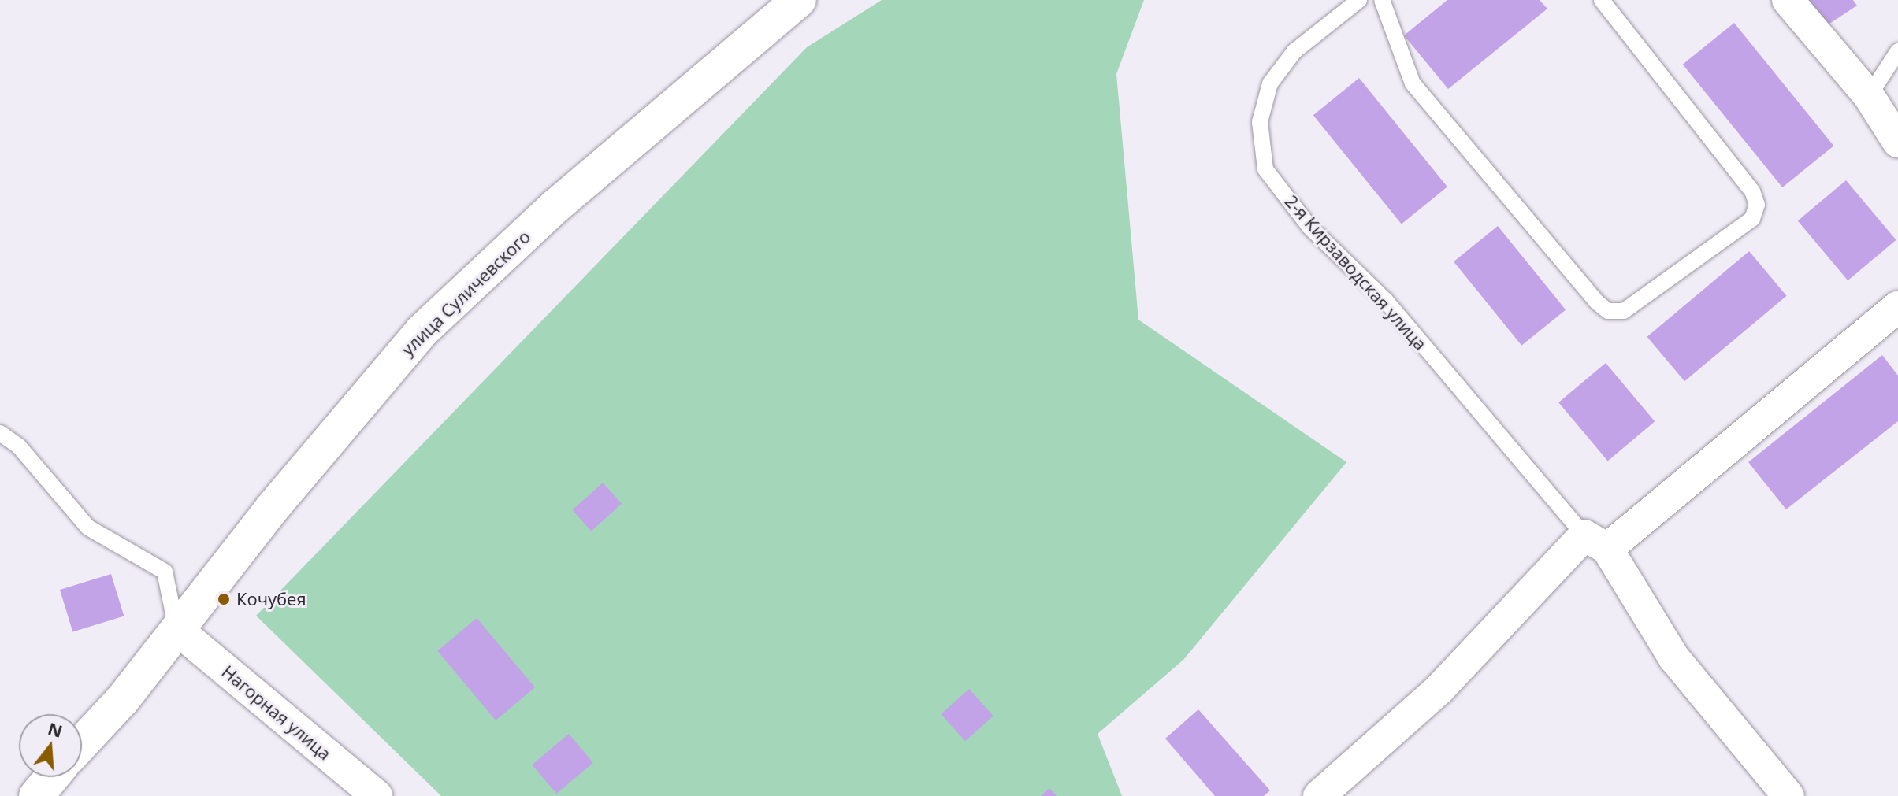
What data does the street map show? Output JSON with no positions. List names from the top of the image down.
{
  "streets": {
    "street": ["улица Суличевского", "Нагорная улица"],
    "lane": ["2-я Кирзаводская улица"]
  },
  "crossings": [
    ["улица Суличевского", "Нагорная улица"]
  ],
  "places": ["Кочубея"],
  "north": "top"
}
